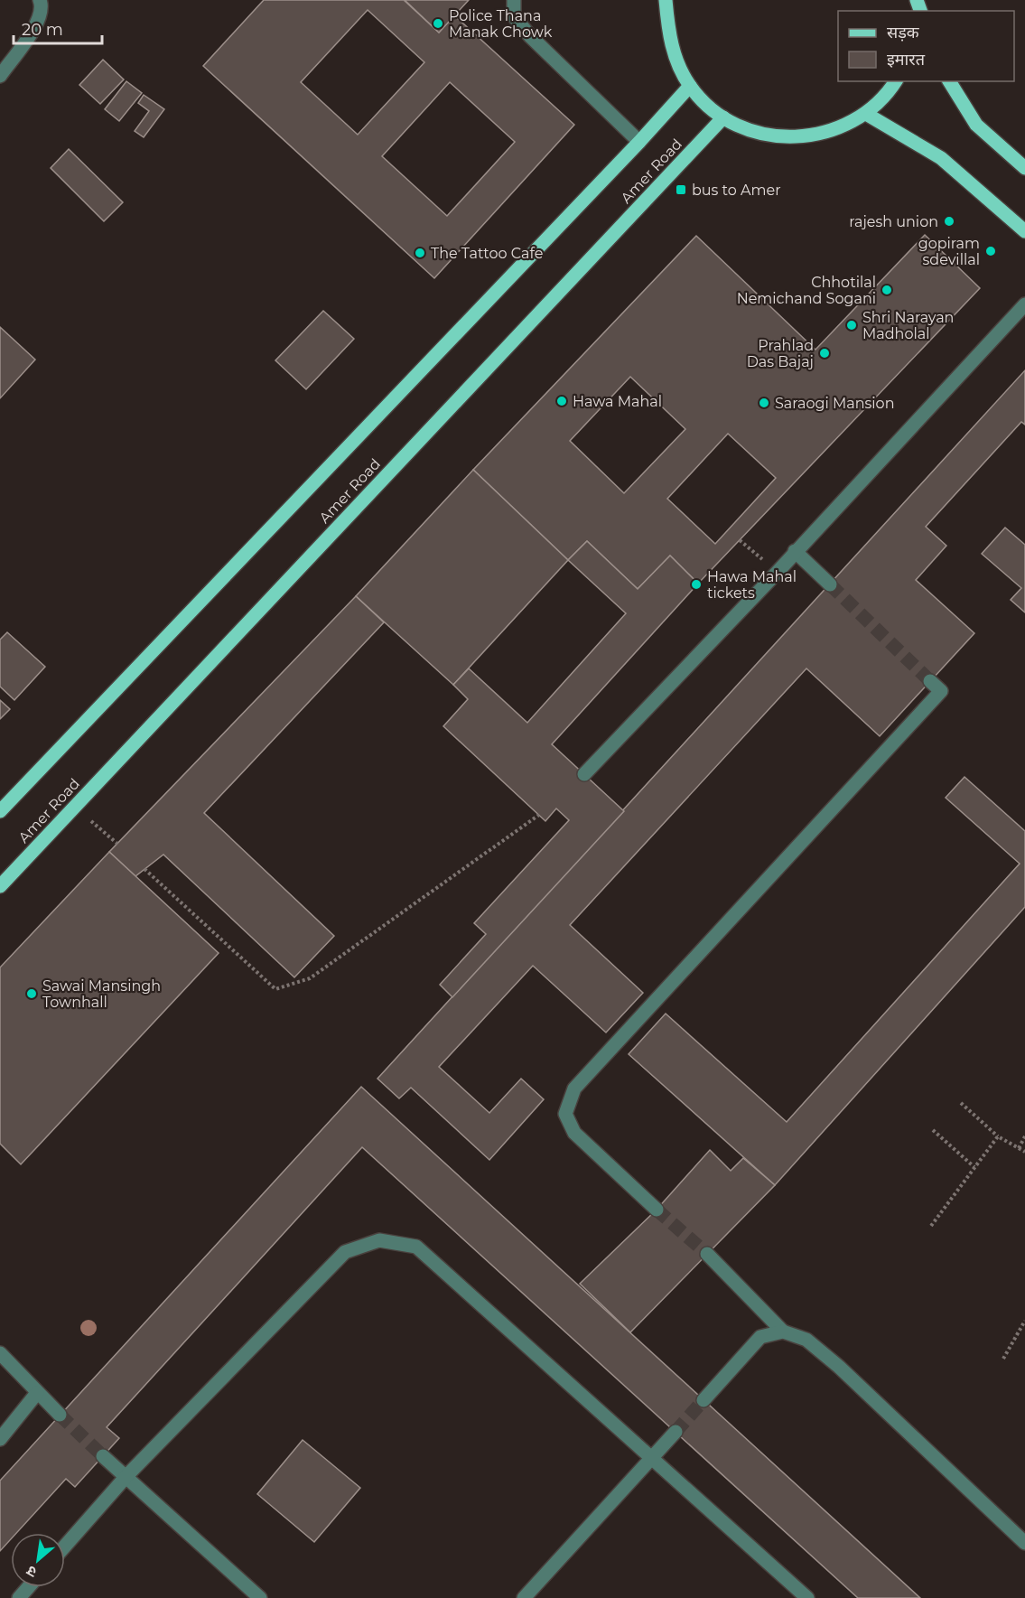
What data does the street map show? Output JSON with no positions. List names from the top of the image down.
{
  "streets": {
    "main road": ["Amer Road"]
  },
  "places": {
    "other": [
      "Police Thana Manak Chowk",
      "rajesh union",
      "gopiram sdevillal",
      "The Tattoo Cafe",
      "Chhotilal Nemichand Sogani",
      "Shri Narayan Madholal",
      "Prahlad Das Bajaj",
      "Hawa Mahal",
      "Saraogi Mansion",
      "Hawa Mahal tickets",
      "Sawai Mansingh Townhall"
    ],
    "transit": ["bus to Amer"]
  },
  "legend": ["सड़क", "इमारत"],
  "scale_bar": "20 m",
  "north": "bottom left"
}
